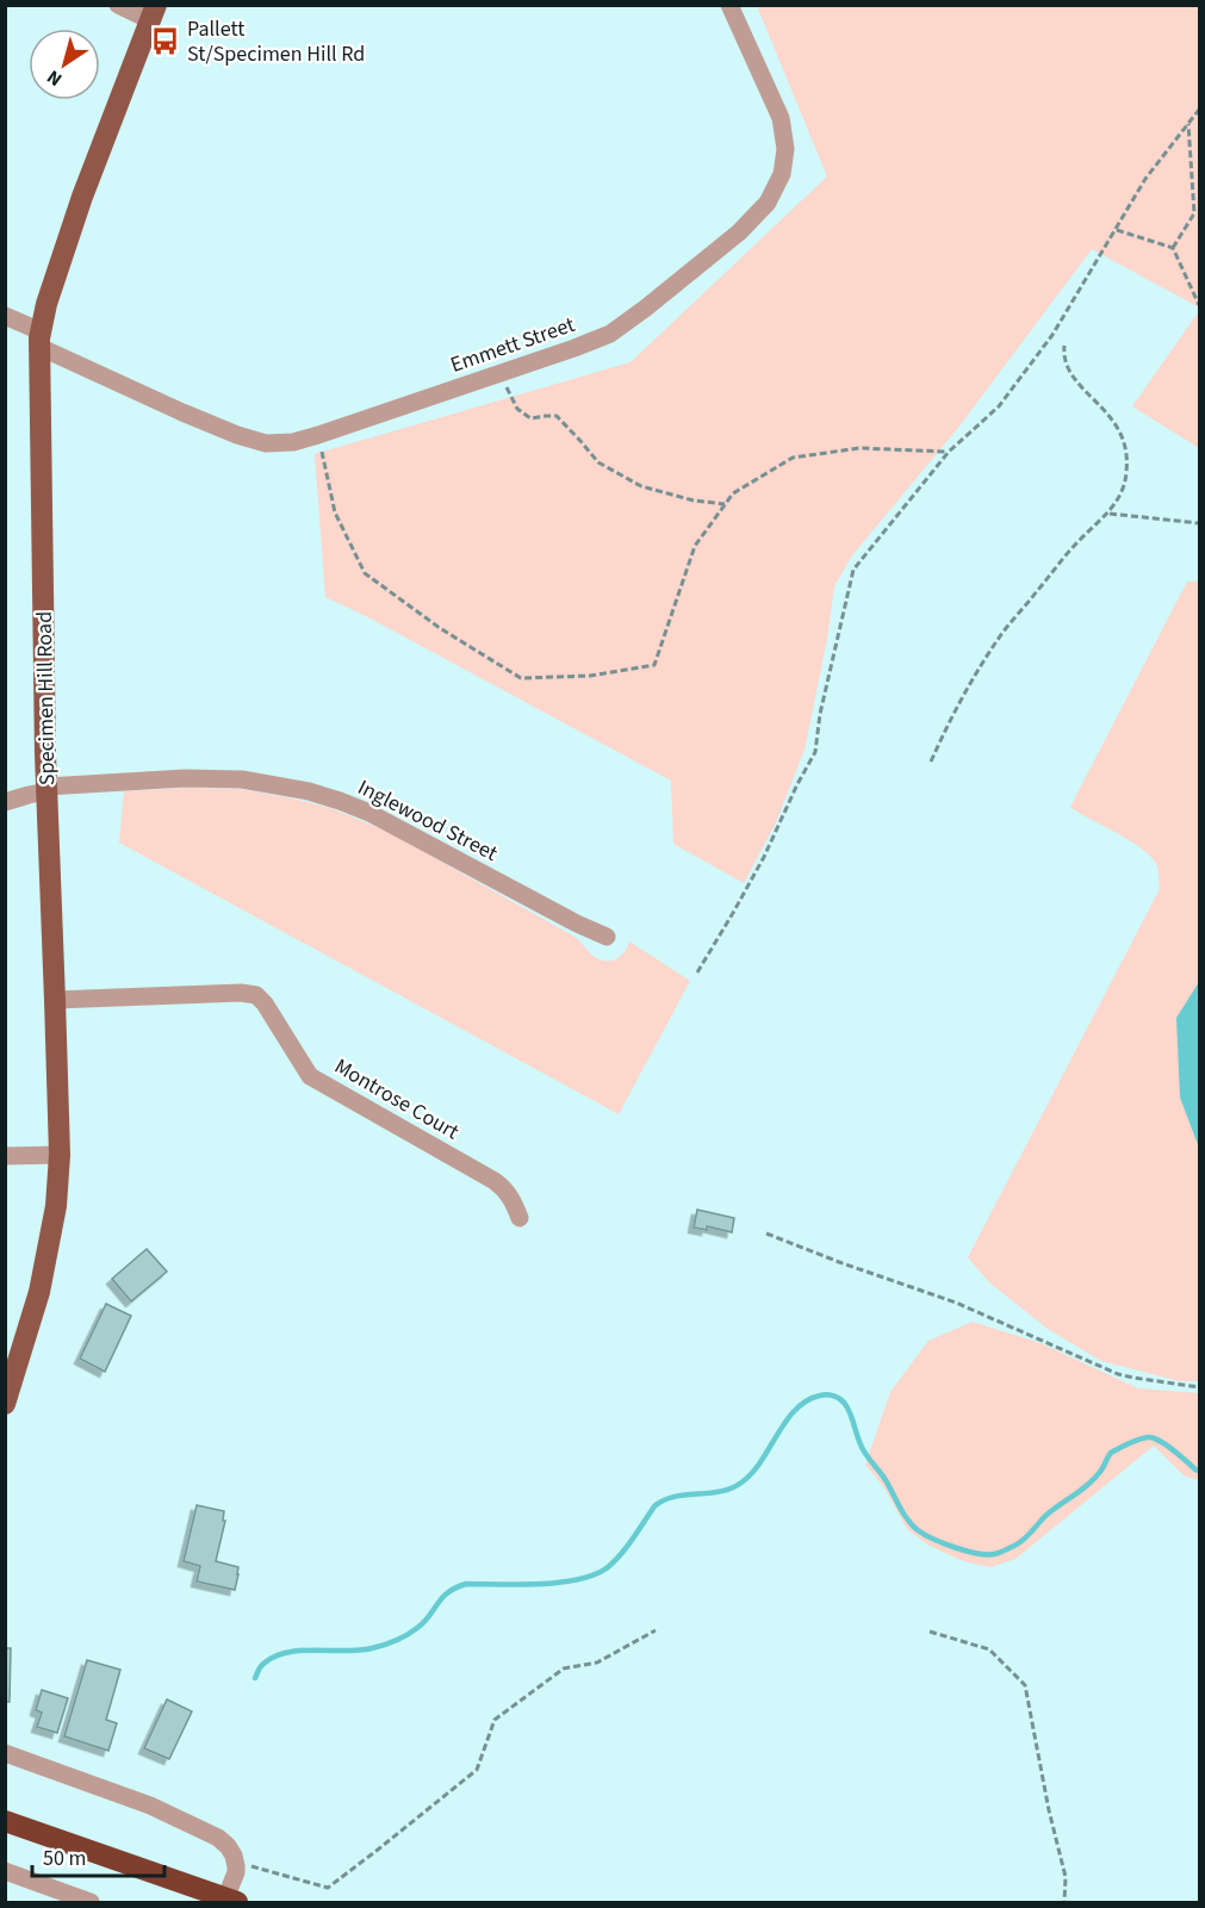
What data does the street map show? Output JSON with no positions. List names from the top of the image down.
{
  "streets": {
    "main road": ["Specimen Hill Road"],
    "street": ["Emmett Street", "Inglewood Street", "Montrose Court"]
  },
  "crossings": [
    ["Emmett Street", "Specimen Hill Road"],
    ["Specimen Hill Road", "Inglewood Street"],
    ["Specimen Hill Road", "Montrose Court"]
  ],
  "places": {
    "bus stop": ["Pallett St/Specimen Hill Rd"]
  },
  "scale_bar": "50 m",
  "north": "bottom left"
}
